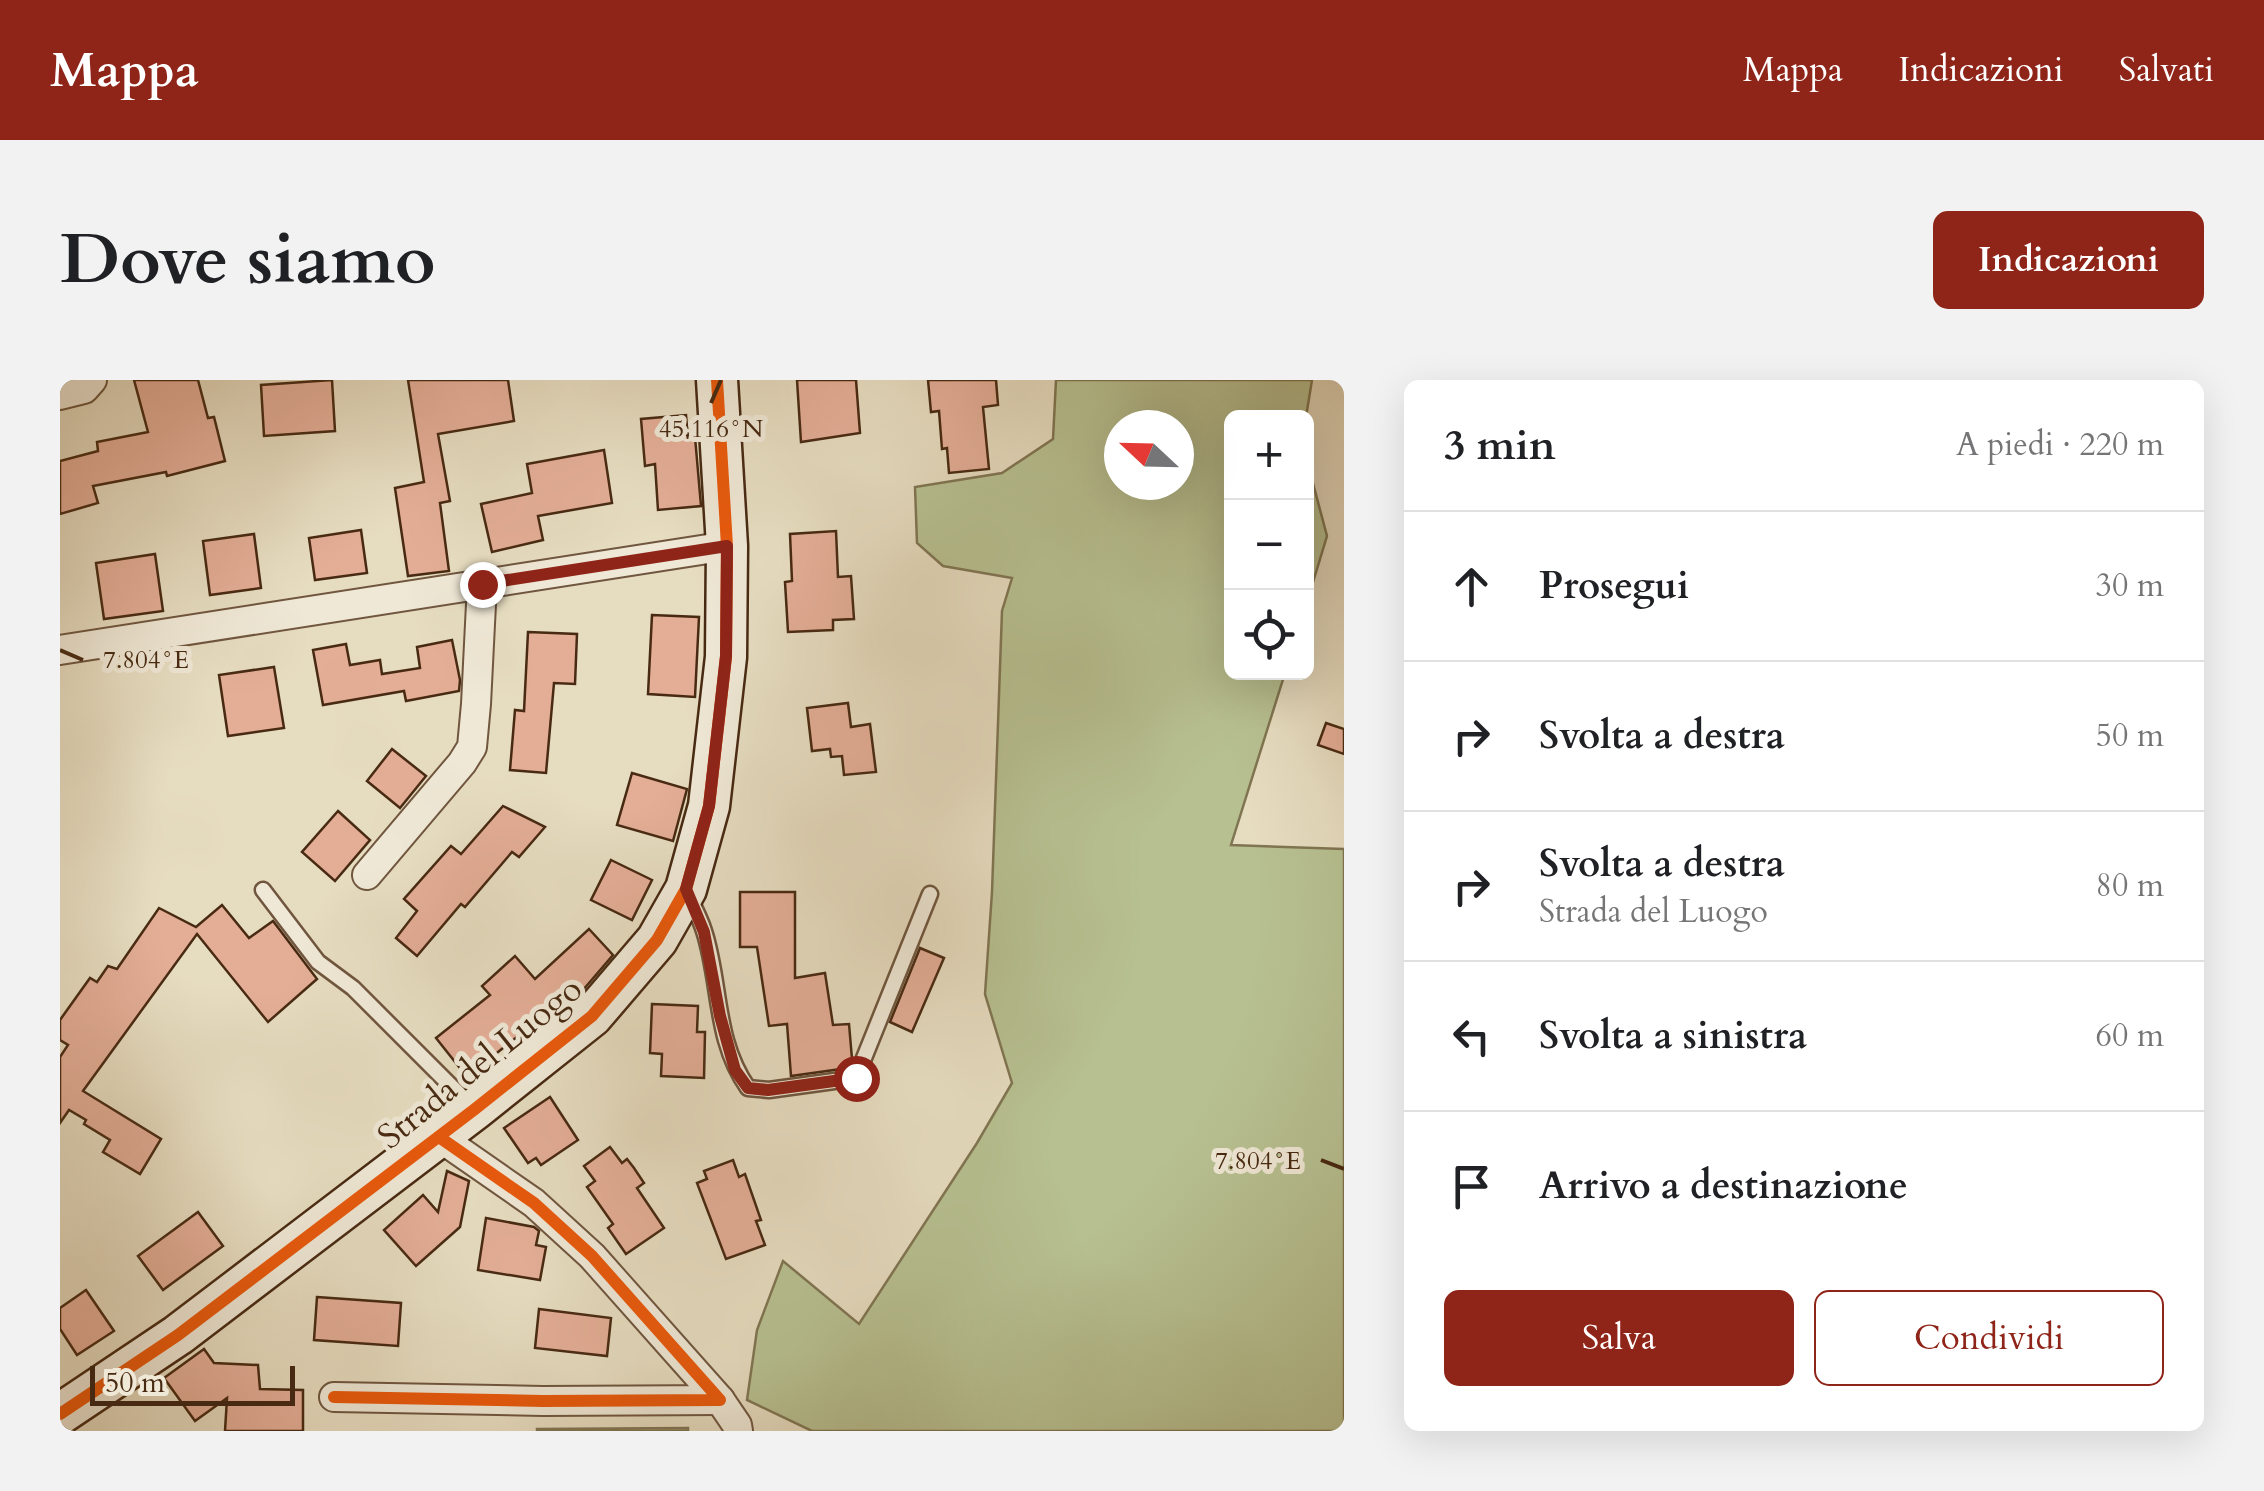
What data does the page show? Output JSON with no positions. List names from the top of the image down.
{
  "streets": {
    "street": ["Strada del Luogo"]
  },
  "scale_bar": "50 m",
  "north": "left",
  "page": {
    "header": "Mappa",
    "nav": ["Mappa", "Indicazioni", "Salvati"],
    "buttons": [
      "Indicazioni",
      ["Salva", "Condividi"]
    ],
    "title": "Dove siamo",
    "heading": ["3 min", "A piedi · 220 m"],
    "map_buttons": ["+", "−"],
    "list": [
      ["Prosegui", "30 m"],
      ["Svolta a destra", "50 m"],
      ["Svolta a destra", "Strada del Luogo", "80 m"],
      ["Svolta a sinistra", "60 m"],
      "Arrivo a destinazione"
    ],
    "scale": "50 m"
  },
  "coordinates": ["45.116°N", "7.804°E"]
}
